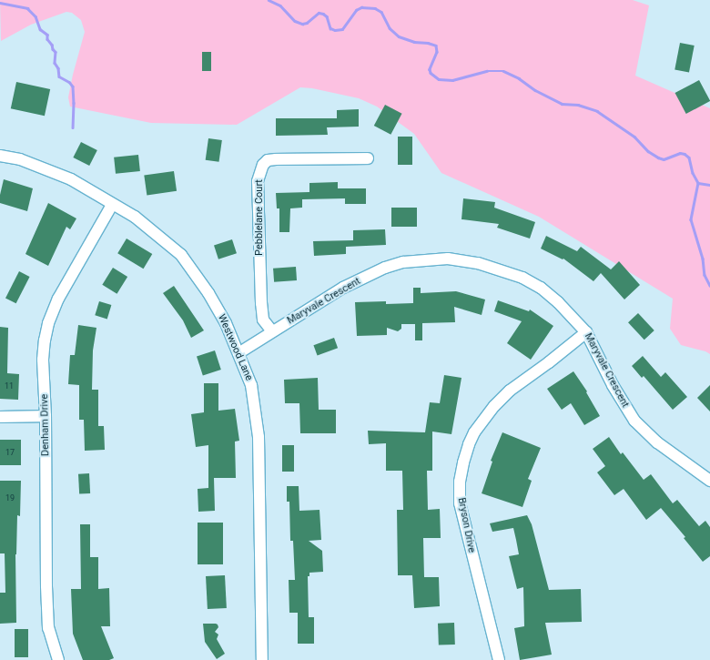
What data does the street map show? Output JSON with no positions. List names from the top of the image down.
{
  "streets": {
    "street": [
      "Pebblelane Court",
      "Maryvale Crescent",
      "Westwood Lane",
      "Denham Drive",
      "Bryson Drive"
    ]
  },
  "crossings": [
    ["Pebblelane Court", "Maryvale Crescent"],
    ["Maryvale Crescent", "Westwood Lane"],
    ["Maryvale Crescent", "Bryson Drive"],
    ["Westwood Lane", "Denham Drive"]
  ],
  "house_numbers": ["11", "17", "19"]
}
